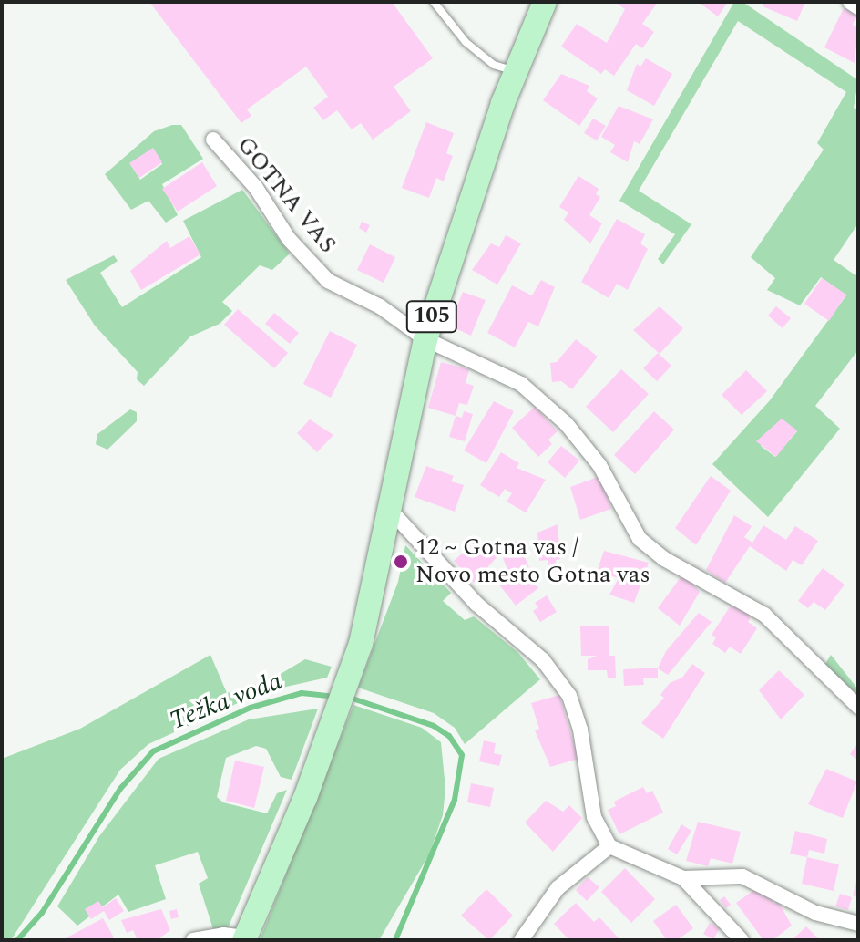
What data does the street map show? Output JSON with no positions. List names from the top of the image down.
{
  "streets": {
    "main road": ["105"],
    "street": ["GOTNA VAS"]
  },
  "crossings": [
    ["GOTNA VAS", "105"]
  ],
  "water": ["Težka voda"],
  "places": ["12 ~ Gotna vas / Novo mesto Gotna vas"]
}
